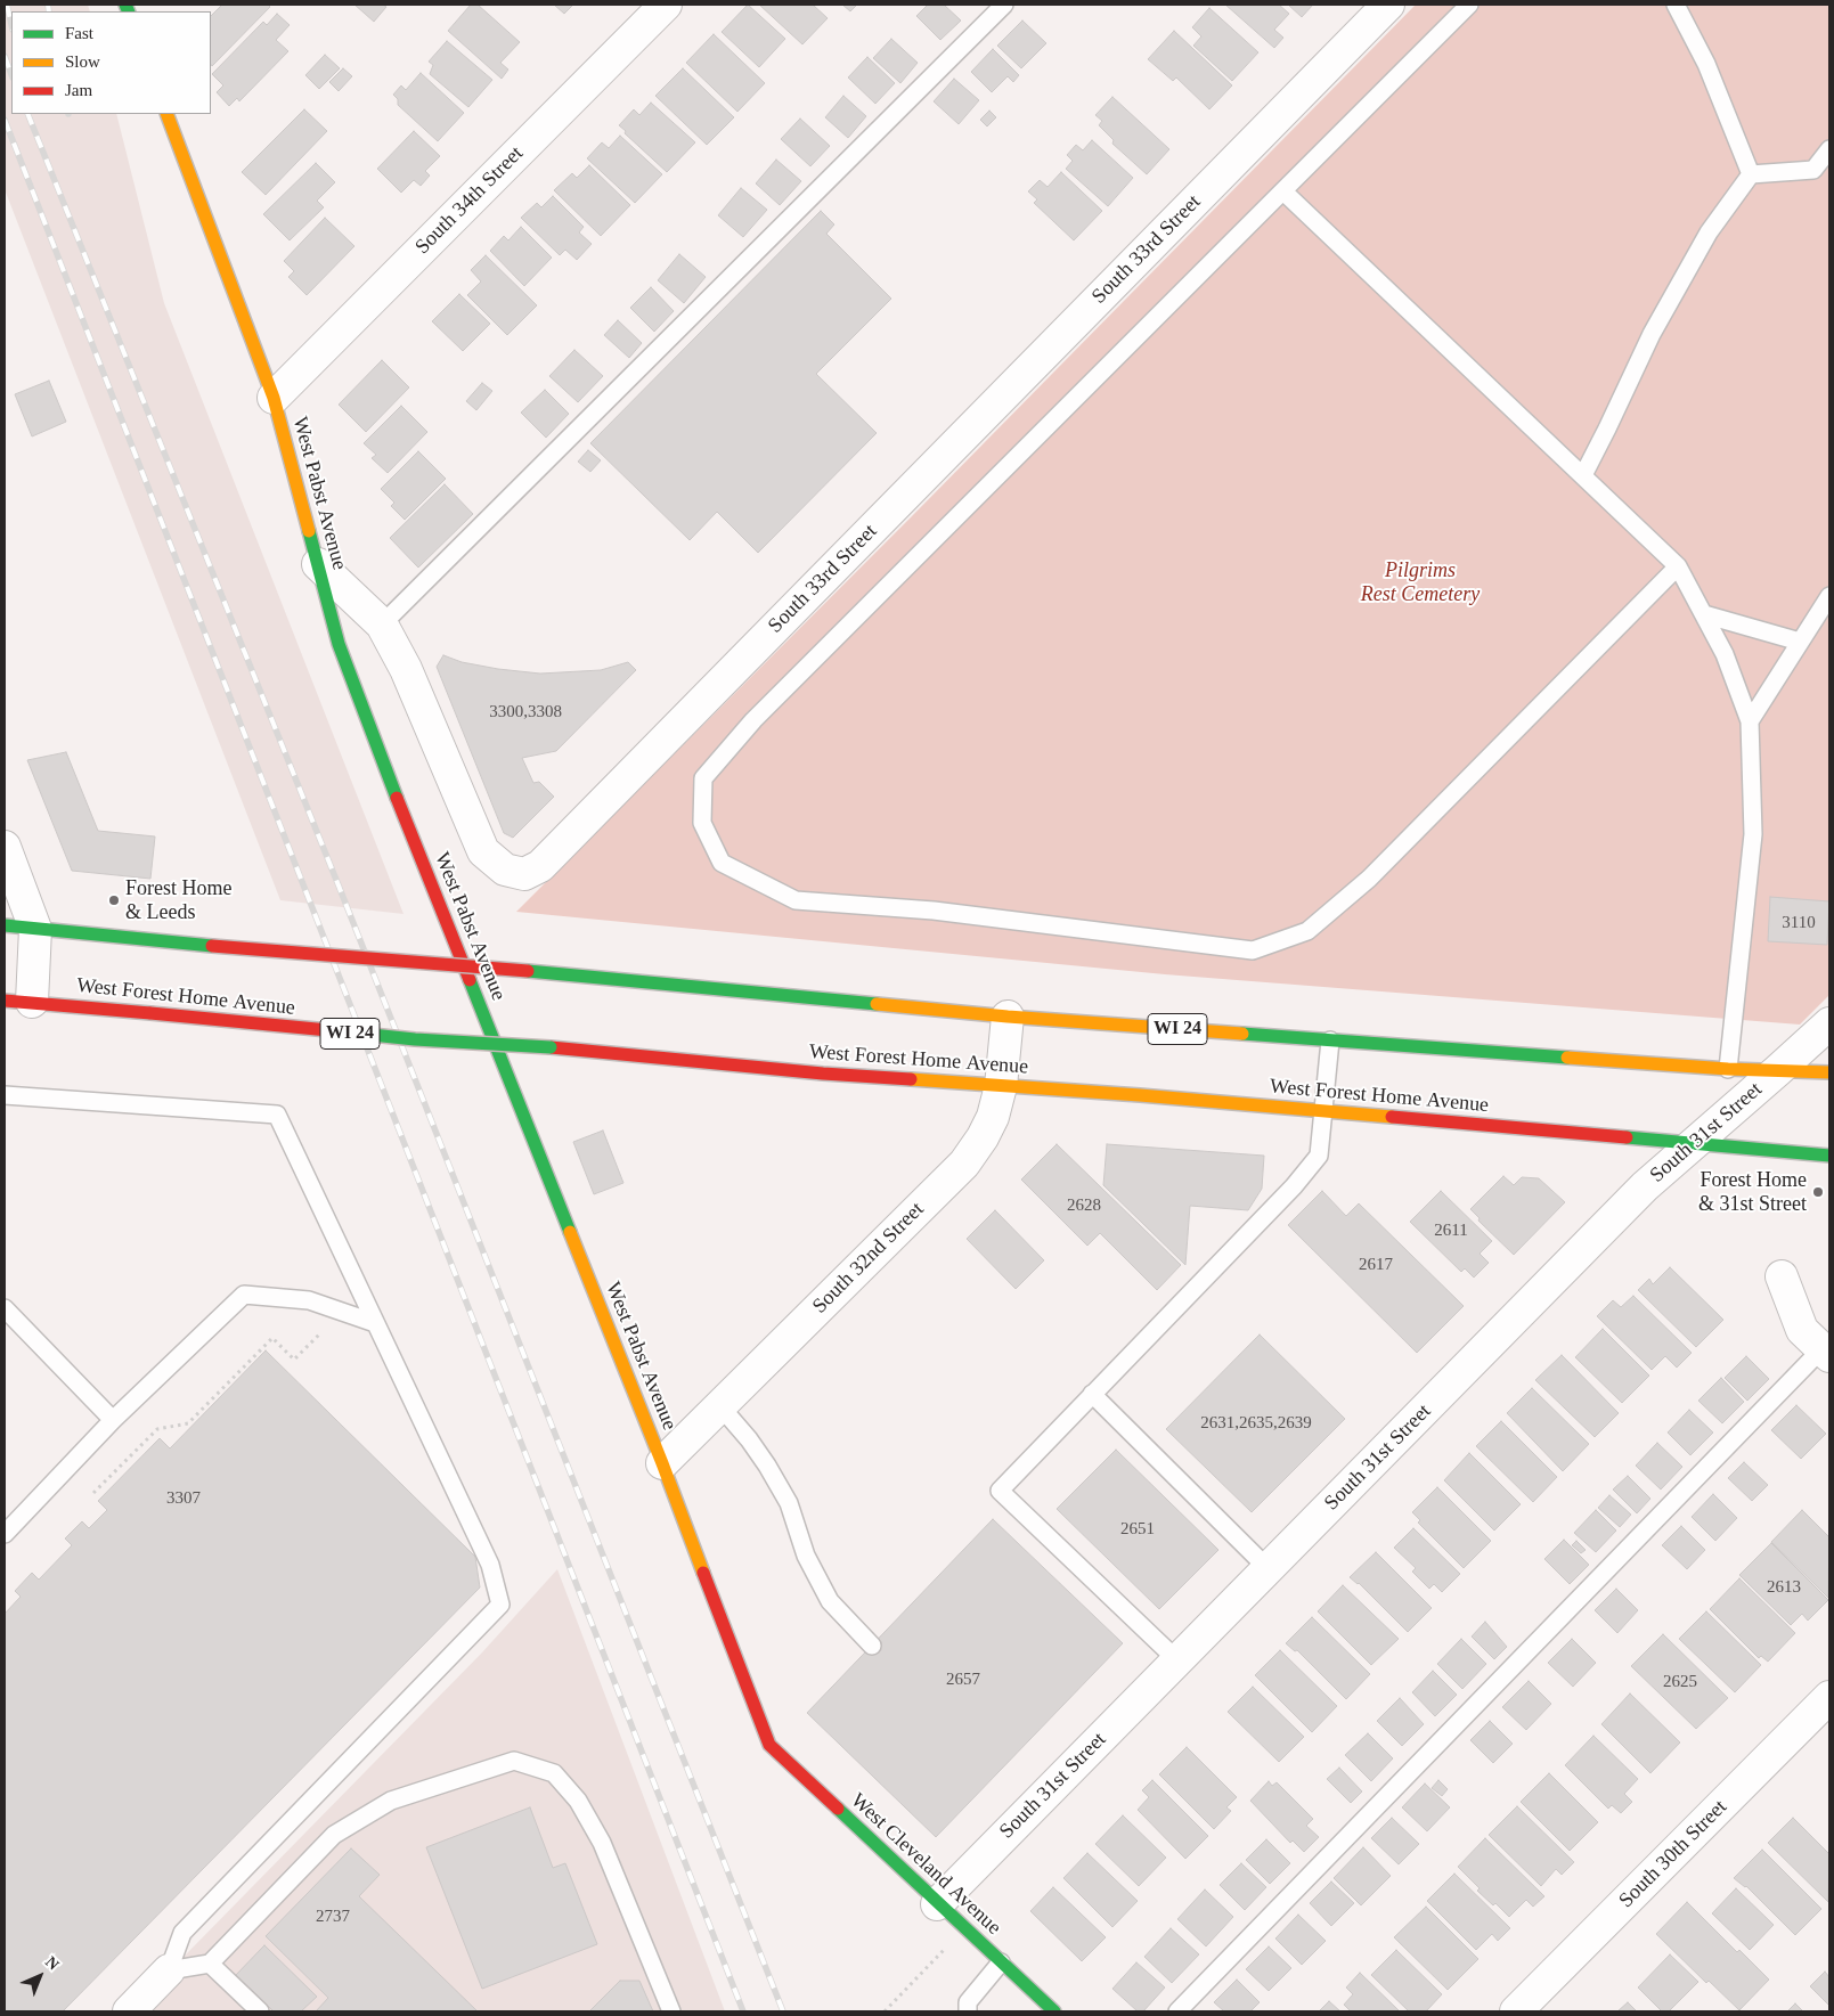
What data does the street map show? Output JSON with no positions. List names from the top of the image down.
{
  "streets": {
    "main road": [
      "West Pabst Avenue",
      "West Forest Home Avenue",
      "WI 24",
      "West Cleveland Avenue"
    ],
    "street": [
      "South 34th Street",
      "South 33rd Street",
      "South 31st Street",
      "South 32nd Street",
      "South 30th Street"
    ]
  },
  "crossings": [
    ["South 34th Street", "West Pabst Avenue"],
    ["South 33rd Street", "West Pabst Avenue"],
    ["West Pabst Avenue", "South 32nd Street"],
    ["West Pabst Avenue", "West Cleveland Avenue"],
    ["West Forest Home Avenue", "South 31st Street"],
    ["West Forest Home Avenue", "South 32nd Street"],
    ["WI 24", "South 31st Street"],
    ["WI 24", "South 32nd Street"],
    ["South 31st Street", "West Cleveland Avenue"]
  ],
  "parks": ["Pilgrims Rest Cemetery"],
  "places": ["Forest Home & Leeds", "Forest Home & 31st Street"],
  "house_numbers": [
    "3300,3308",
    "3110",
    "2628",
    "2611",
    "2617",
    "2631,2635,2639",
    "3307",
    "2651",
    "2613",
    "2657",
    "2625",
    "2737"
  ],
  "legend": ["Fast", "Slow", "Jam"],
  "north": "top right"
}
